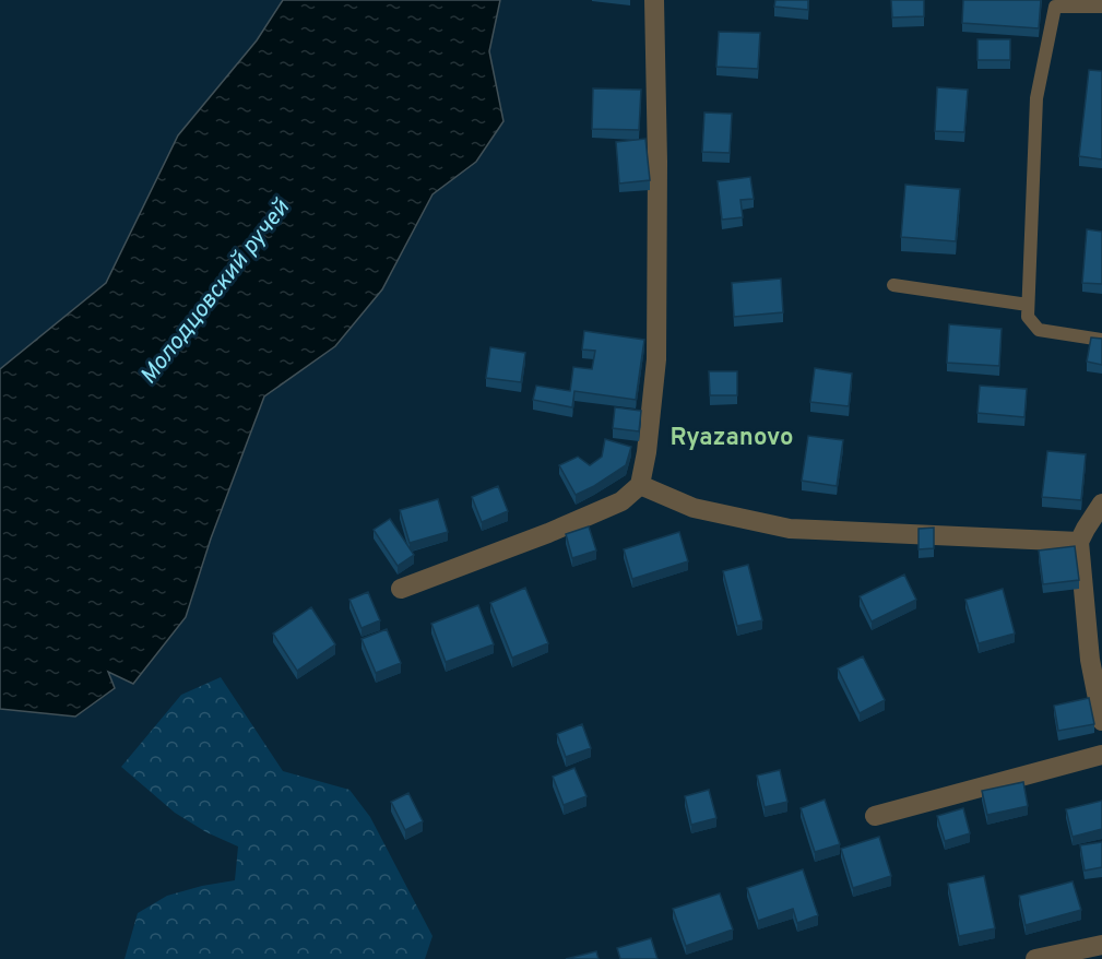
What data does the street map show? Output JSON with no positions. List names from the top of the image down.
{
  "districts": ["Ryazanovo"],
  "water": ["Молодцовский ручей"]
}
